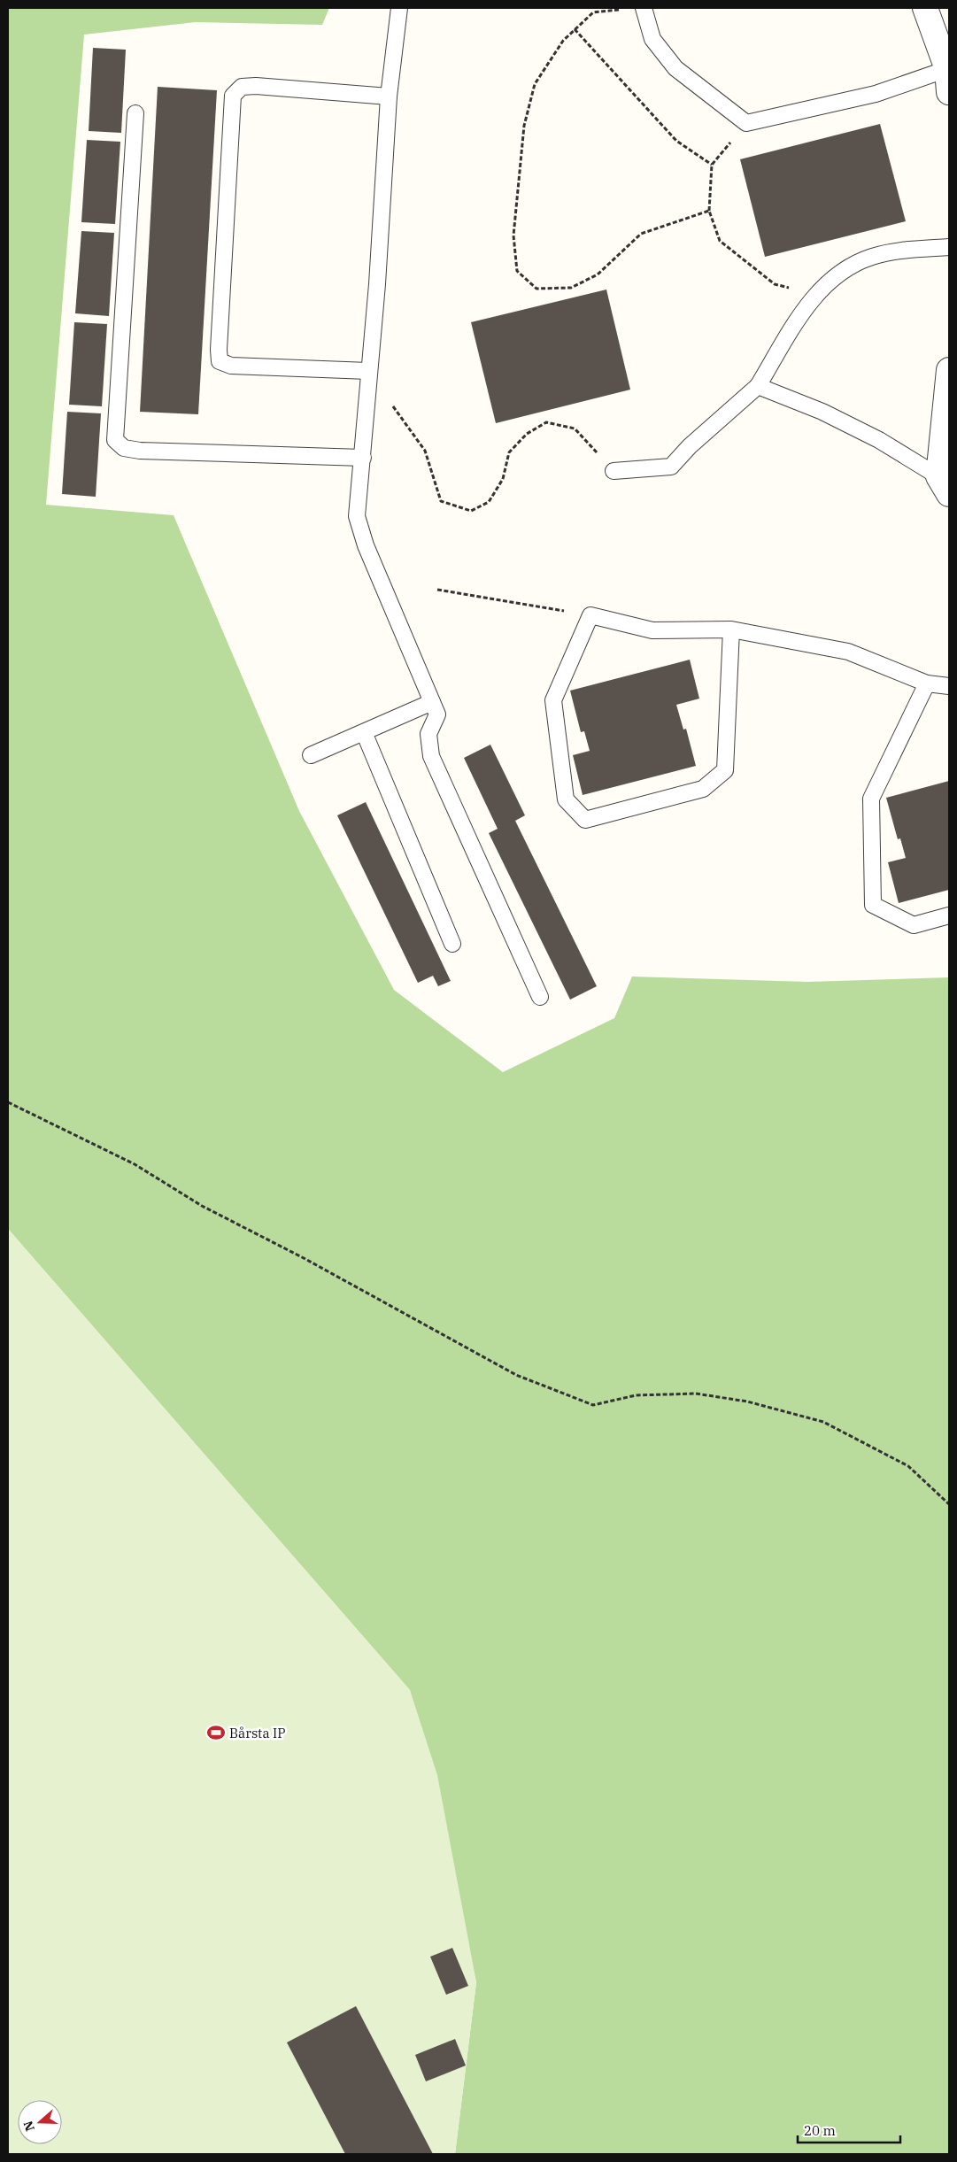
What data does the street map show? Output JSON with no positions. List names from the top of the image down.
{
  "places": {
    "sports": ["Bårsta IP"]
  },
  "scale_bar": "20 m",
  "north": "left"
}
